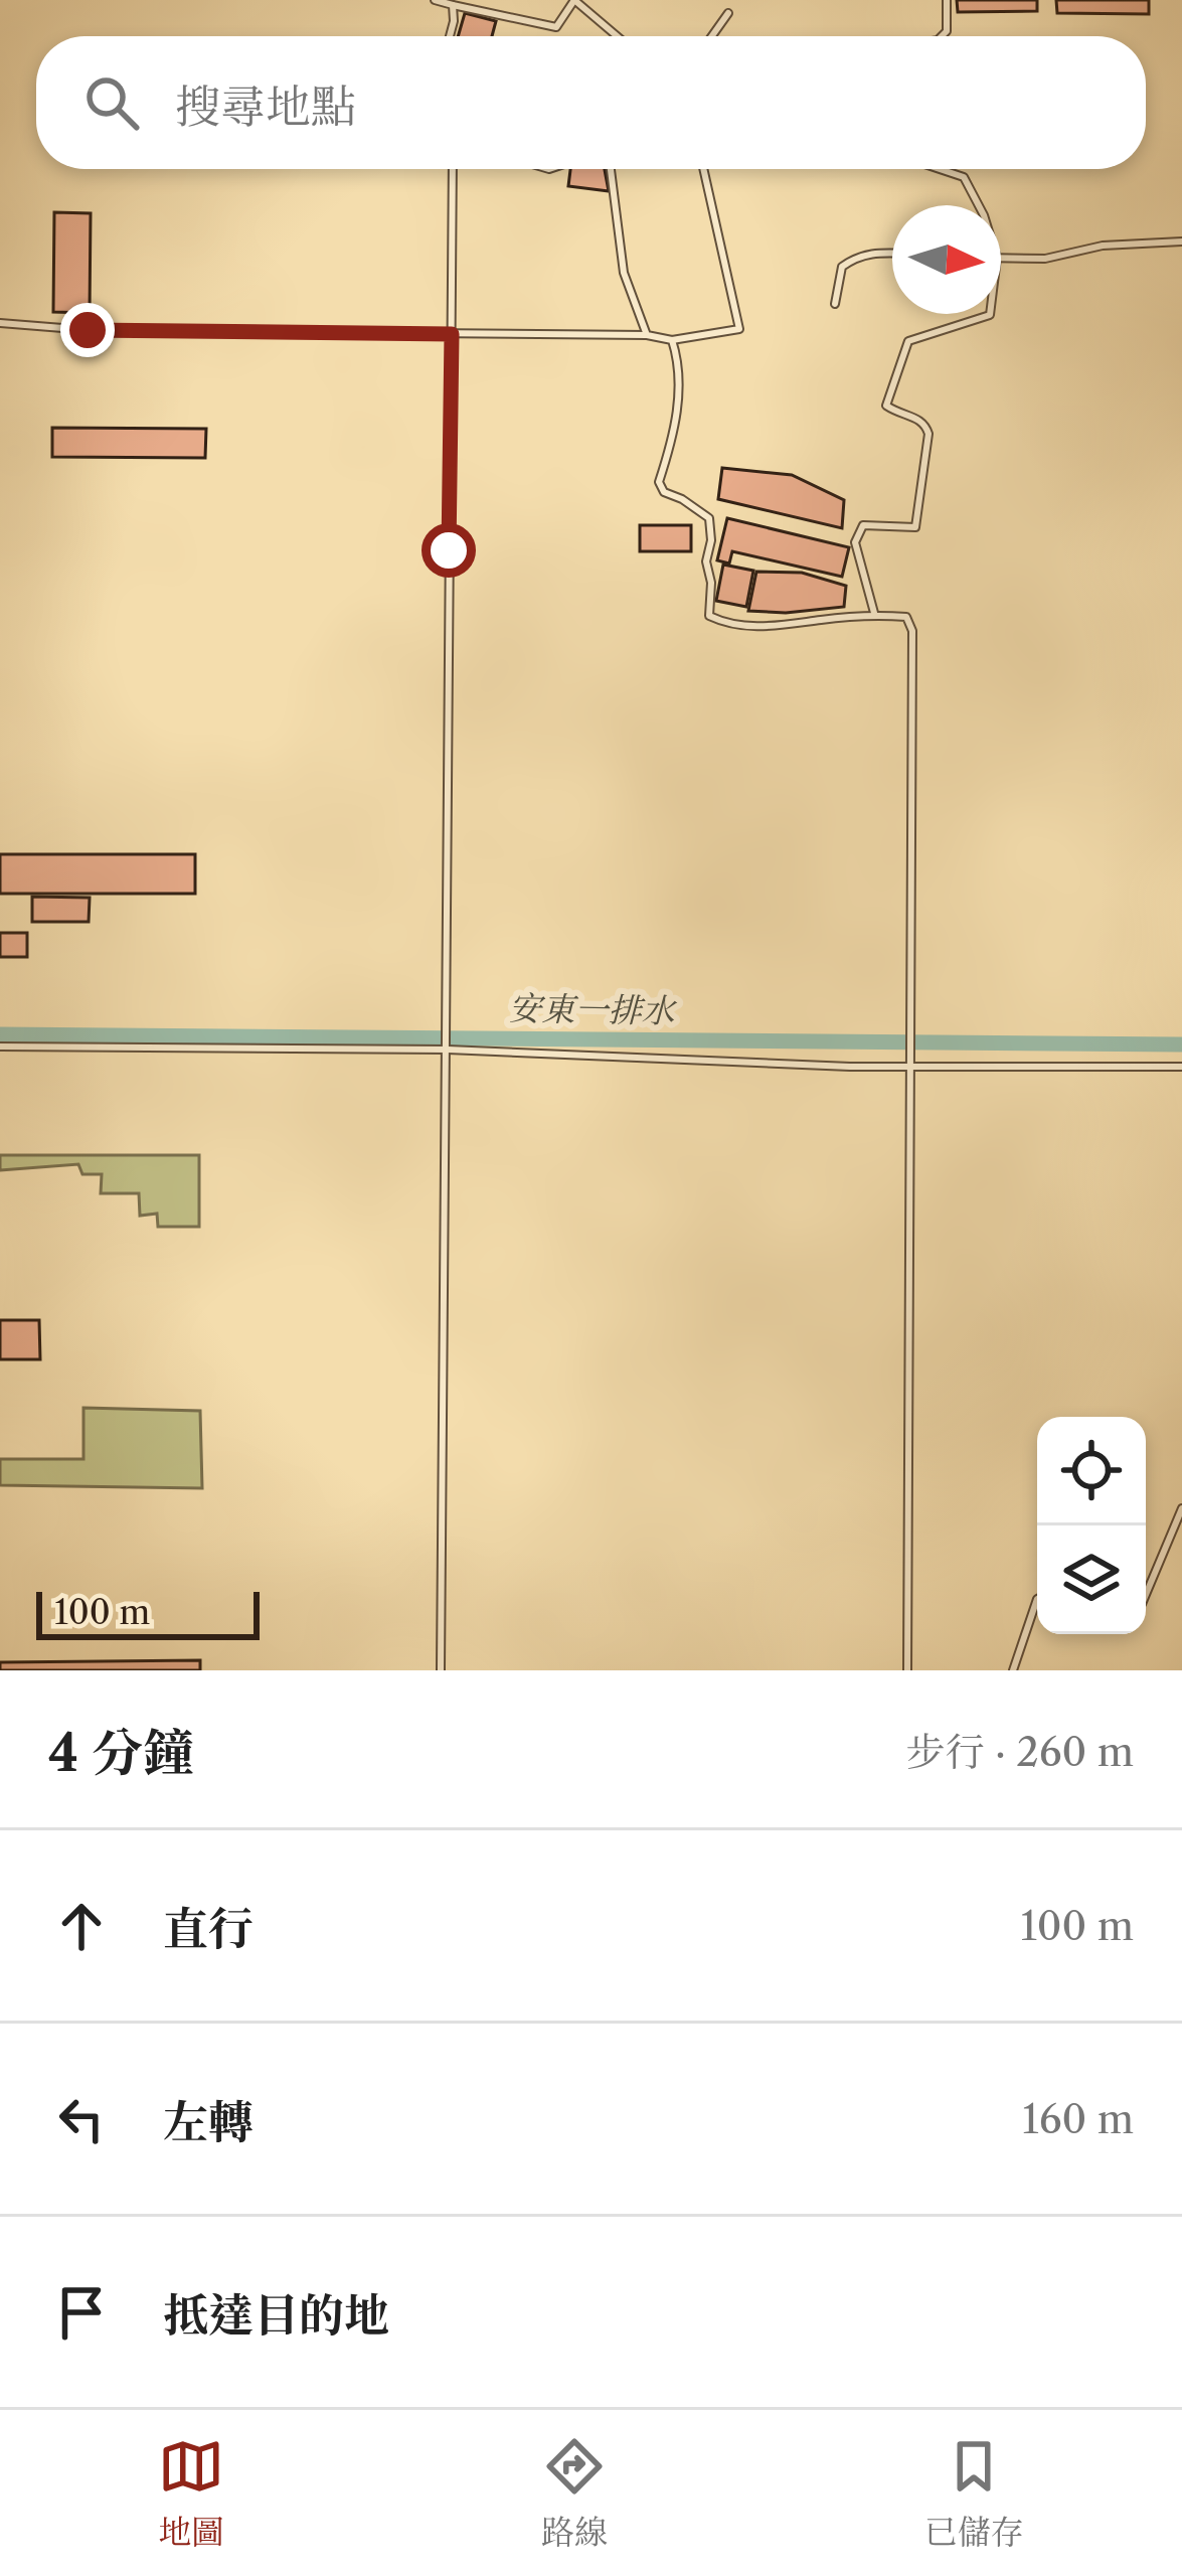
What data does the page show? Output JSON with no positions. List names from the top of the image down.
{
  "water": ["安東一排水"],
  "scale_bar": "100 m",
  "north": "right",
  "page": {
    "search": "搜尋地點",
    "scale": "100 m",
    "heading": ["4 分鐘", "步行 · 260 m"],
    "list": [
      ["直行", "100 m"],
      ["左轉", "160 m"],
      "抵達目的地"
    ],
    "nav": ["地圖", "路線", "已儲存"]
  }
}
